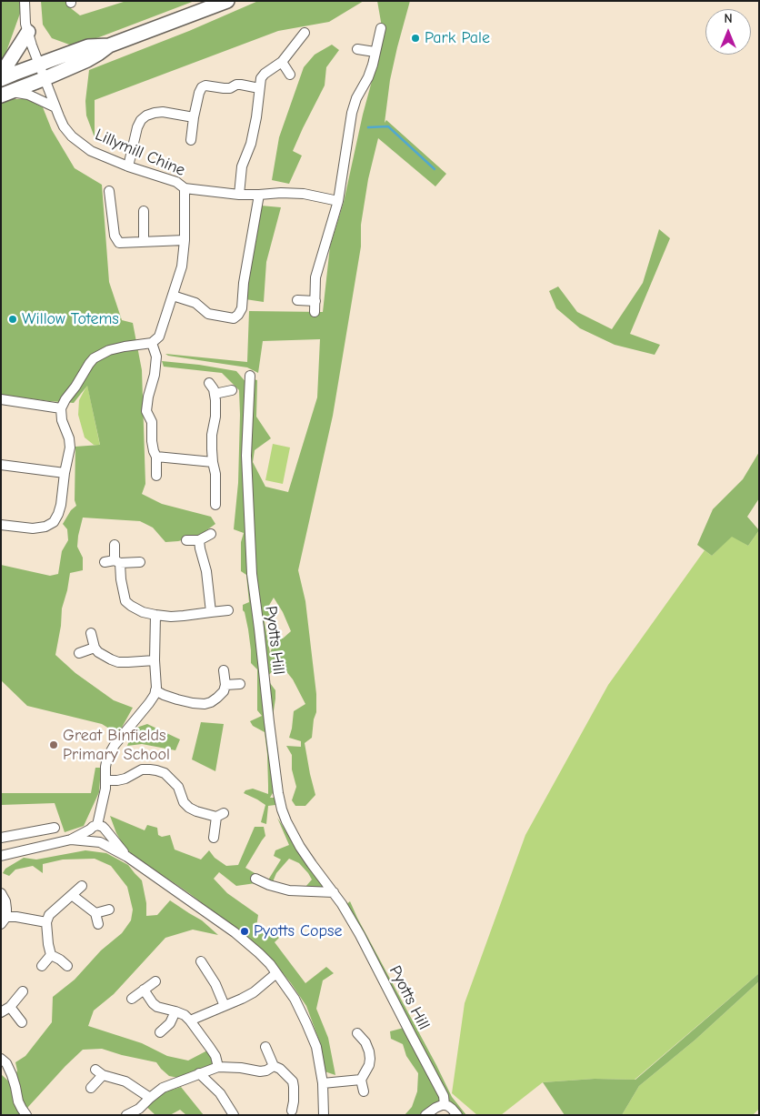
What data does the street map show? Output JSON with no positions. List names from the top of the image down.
{
  "streets": {
    "street": ["Lillymill Chine", "Pyotts Hill"]
  },
  "places": [
    "Park Pale",
    "Willow Totems",
    "Great Binfields Primary School",
    "Pyotts Copse"
  ],
  "north": "top"
}
